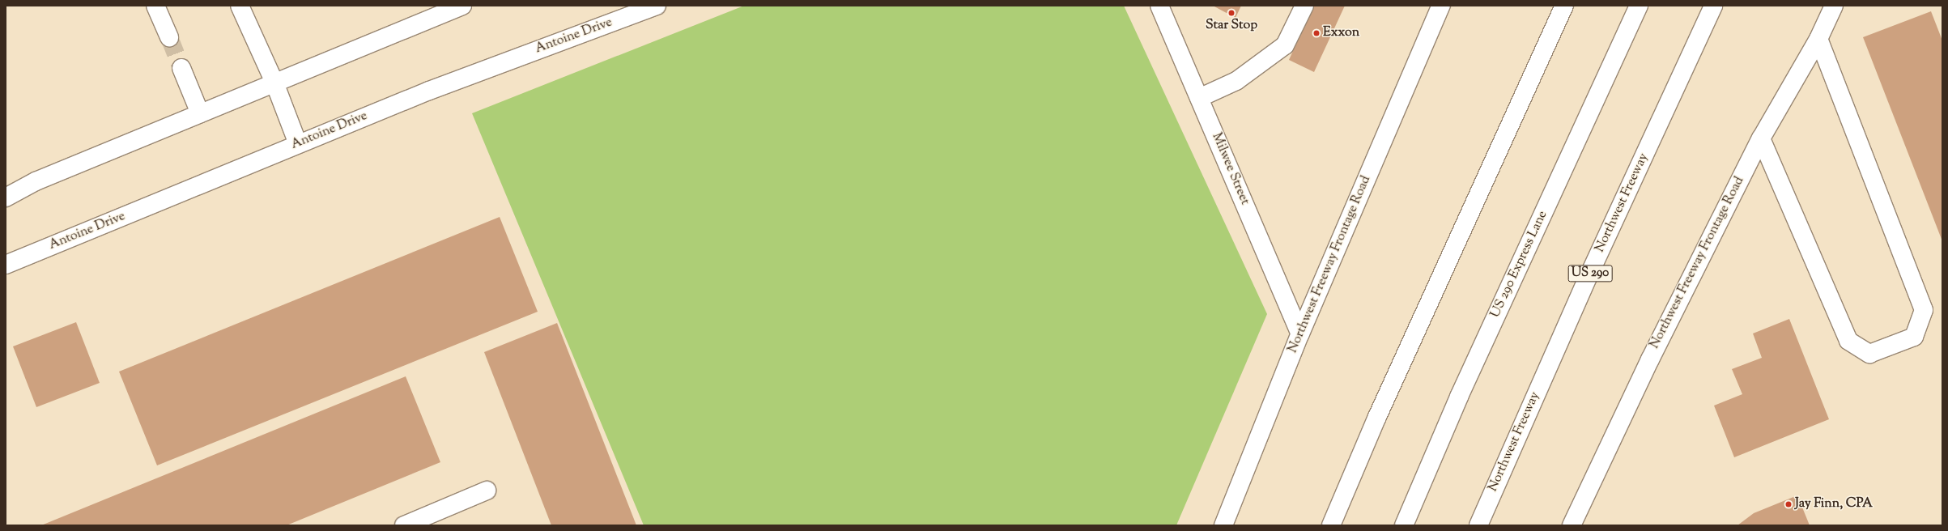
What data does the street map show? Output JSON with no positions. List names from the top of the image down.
{
  "streets": {
    "main road": [
      "Antoine Drive",
      "Milwee Street",
      "Northwest Freeway",
      "Northwest Freeway Frontage Road",
      "US 290 Express Lane",
      "US 290"
    ]
  },
  "crossings": [
    ["Milwee Street", "Northwest Freeway Frontage Road"]
  ],
  "places": ["Star Stop", "Exxon", "Jay Finn, CPA"]
}
